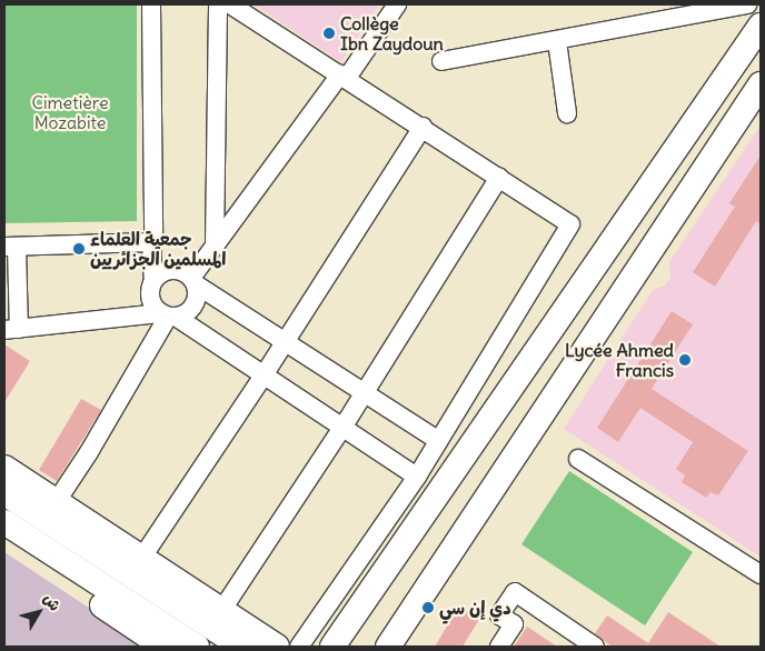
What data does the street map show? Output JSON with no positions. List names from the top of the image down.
{
  "parks": ["Cimetière Mozabite"],
  "places": [
    "Collège Ibn Zaydoun",
    "جمعية العلماء المسلمين الجزائريين",
    "Lycée Ahmed Francis",
    "دي إن سي"
  ],
  "north": "top right"
}
